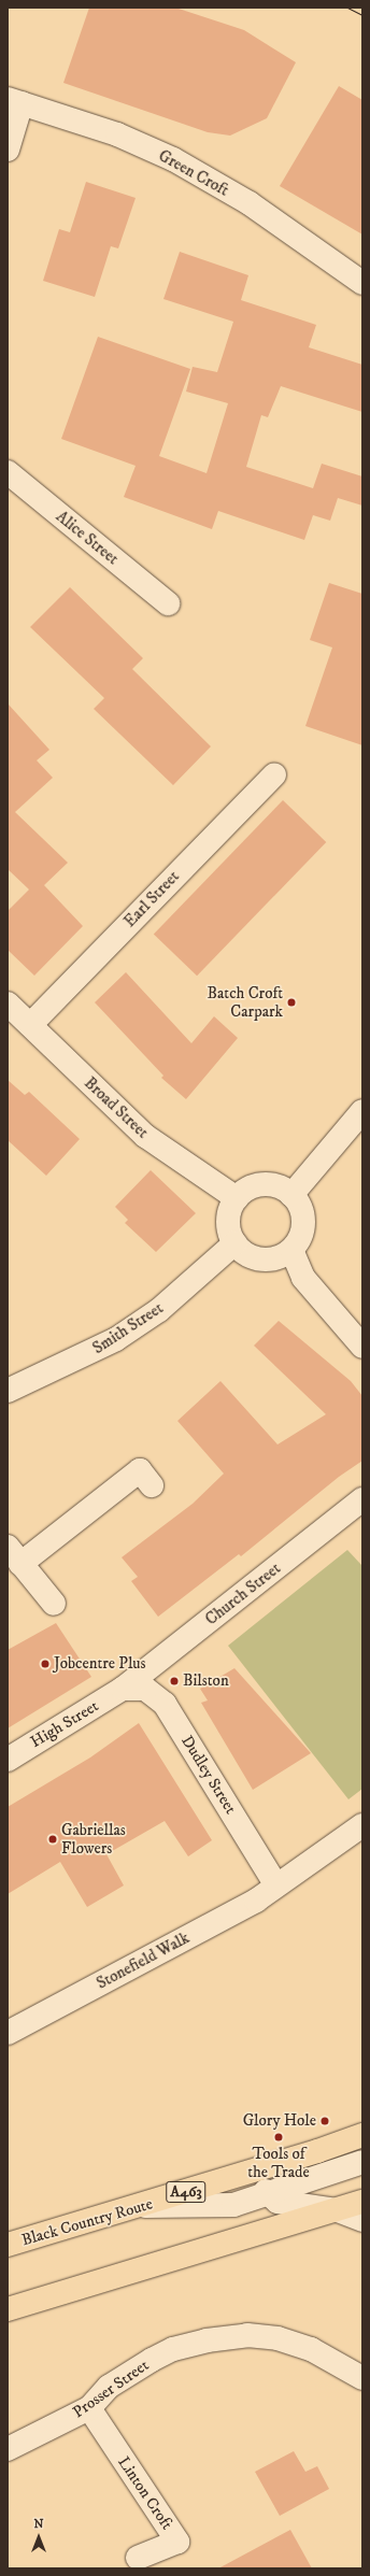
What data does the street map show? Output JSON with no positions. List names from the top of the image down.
{
  "streets": {
    "highway": ["A463", "Black Country Route"],
    "street": [
      "Green Croft",
      "Alice Street",
      "Earl Street",
      "Broad Street",
      "Smith Street",
      "Church Street",
      "High Street",
      "Dudley Street",
      "Stonefield Walk",
      "Prosser Street",
      "Linton Croft"
    ]
  },
  "crossings": [
    ["Earl Street", "Broad Street"],
    ["Broad Street", "Smith Street"],
    ["Church Street", "High Street"],
    ["Church Street", "Dudley Street"],
    ["High Street", "Dudley Street"],
    ["Dudley Street", "Stonefield Walk"],
    ["Prosser Street", "Linton Croft"]
  ],
  "places": [
    "Batch Croft Carpark",
    "Jobcentre Plus",
    "Bilston",
    "Gabriellas Flowers",
    "Glory Hole",
    "Tools of the Trade"
  ],
  "north": "top"
}
